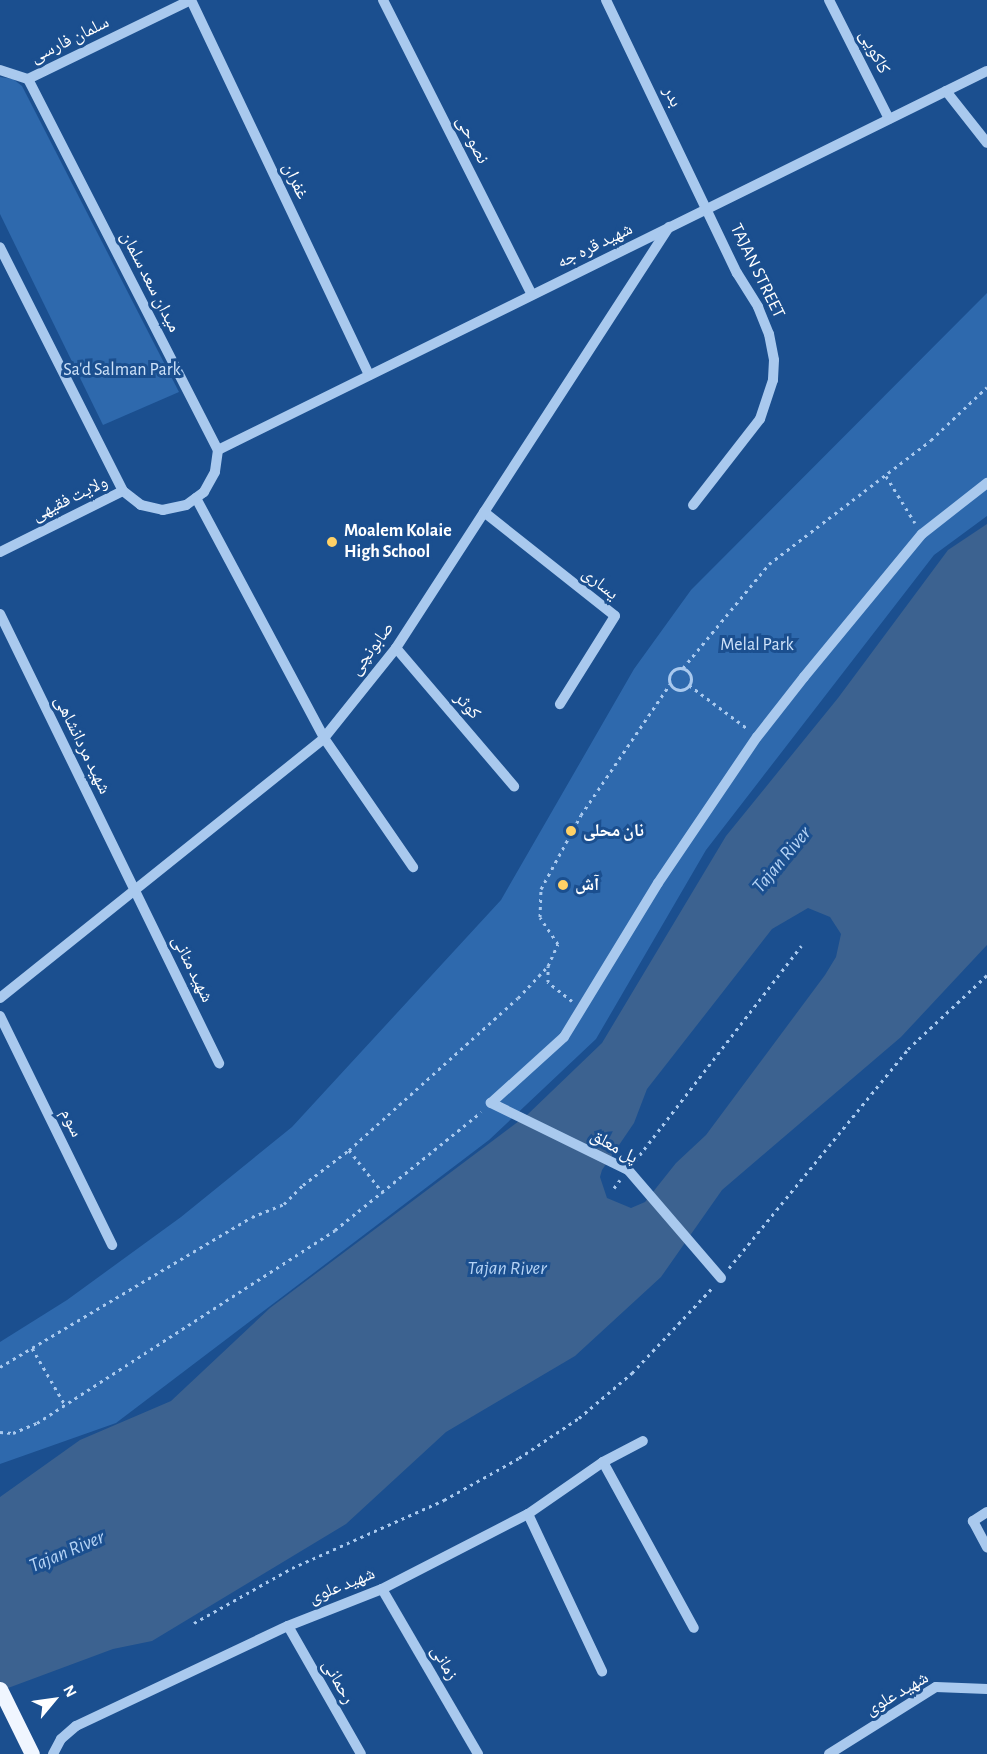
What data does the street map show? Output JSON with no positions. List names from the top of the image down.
{
  "streets": {
    "street": [
      "سلمان فارسی",
      "کاکویی",
      "بدر",
      "نصوحی",
      "غفران",
      "شهید قره جه",
      "TAJAN STREET",
      "میدان سعد سلمان",
      "ولایت فقیهی",
      "یساری",
      "صابونچی",
      "کوثر",
      "شهید مردانشاهی",
      "شهید منانی",
      "سوم",
      "پل معلق",
      "شهید علوی",
      "زمانی",
      "رحمانی"
    ]
  },
  "crossings": [
    ["سلمان فارسی", "غفران"],
    ["سلمان فارسی", "میدان سعد سلمان"],
    ["کاکویی", "شهید قره جه"],
    ["بدر", "شهید قره جه"],
    ["بدر", "TAJAN STREET"],
    ["نصوحی", "شهید قره جه"],
    ["غفران", "شهید قره جه"],
    ["شهید قره جه", "TAJAN STREET"],
    ["شهید قره جه", "میدان سعد سلمان"],
    ["شهید قره جه", "صابونچی"],
    ["یساری", "صابونچی"],
    ["صابونچی", "کوثر"],
    ["صابونچی", "شهید مردانشاهی"],
    ["صابونچی", "شهید منانی"],
    ["شهید مردانشاهی", "شهید منانی"],
    ["شهید علوی", "زمانی"],
    ["شهید علوی", "رحمانی"]
  ],
  "water": ["Tajan River"],
  "parks": ["Sa'd Salman Park", "Melal Park"],
  "places": ["Moalem Kolaie High School", "نان محلی", "آش"],
  "north": "top right"
}
